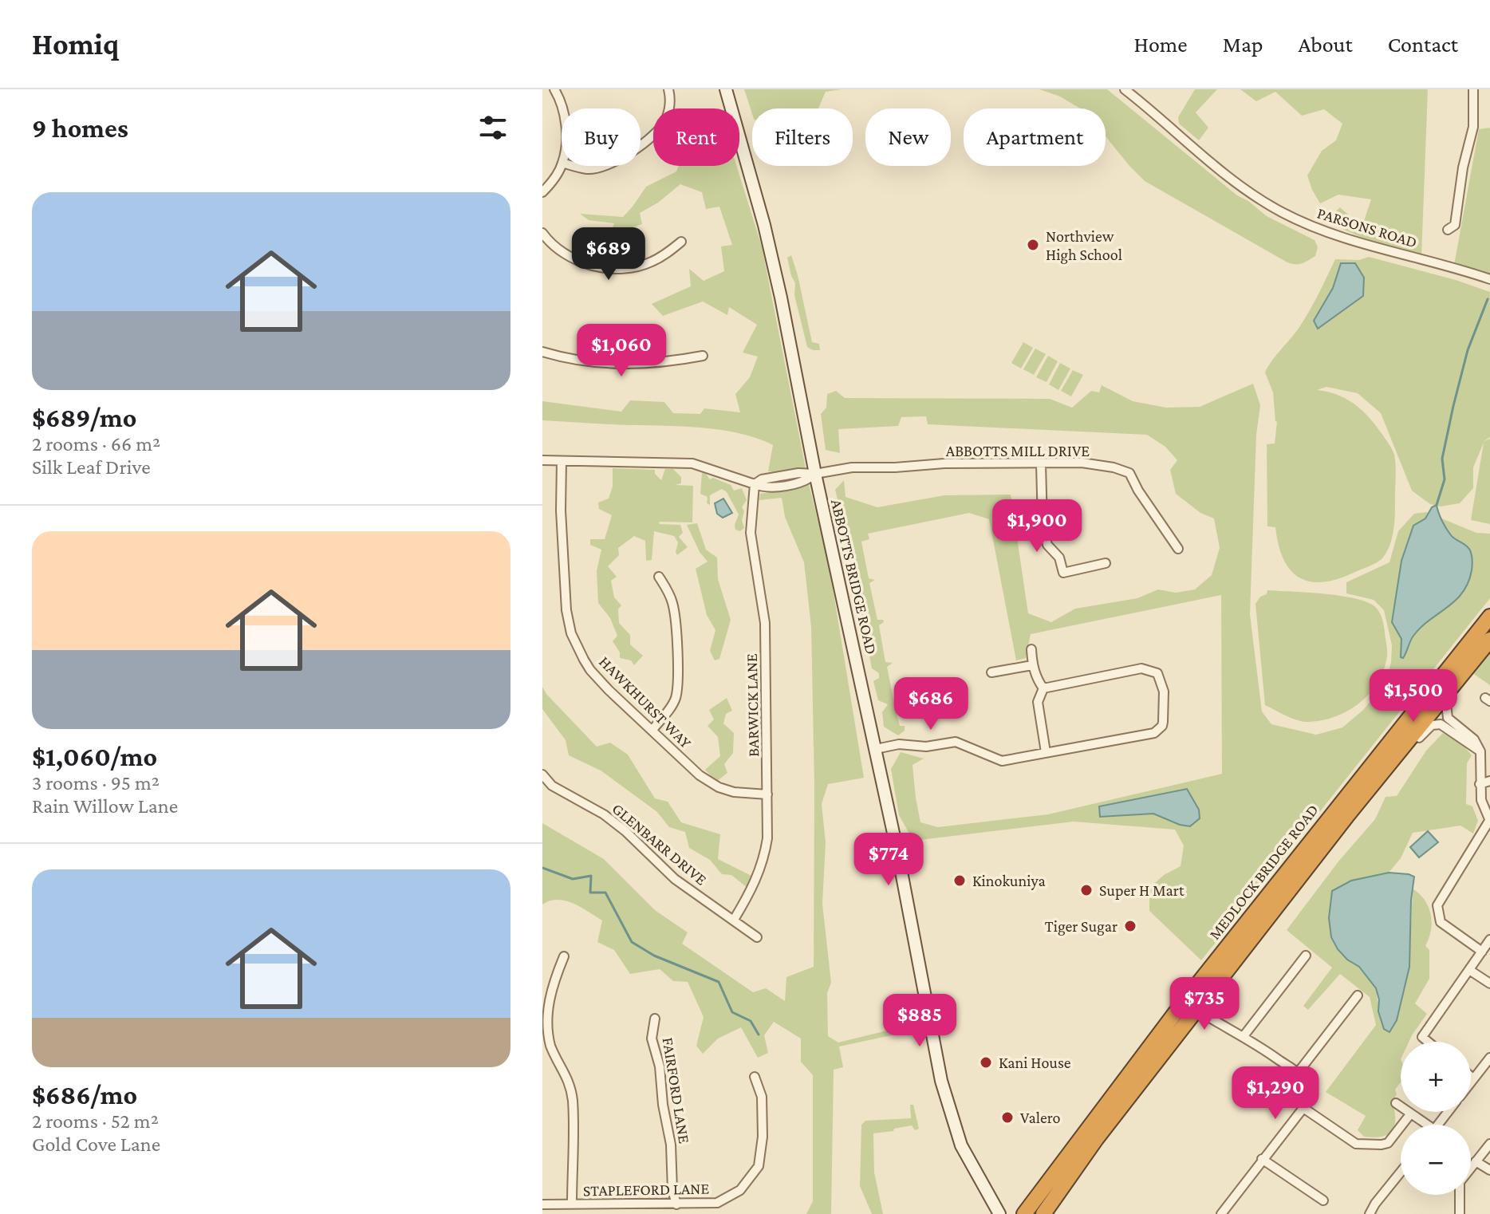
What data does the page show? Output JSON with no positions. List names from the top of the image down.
{
  "streets": {
    "highway": ["MEDLOCK BRIDGE ROAD"],
    "main road": ["ABBOTTS BRIDGE ROAD"],
    "street": [
      "PARSONS ROAD",
      "ABBOTTS MILL DRIVE",
      "HAWKHURST WAY",
      "BARWICK LANE",
      "GLENBARR DRIVE",
      "FAIRFORD LANE",
      "STAPLEFORD LANE"
    ]
  },
  "crossings": [
    ["ABBOTTS MILL DRIVE", "ABBOTTS BRIDGE ROAD"],
    ["HAWKHURST WAY", "BARWICK LANE"],
    ["BARWICK LANE", "GLENBARR DRIVE"],
    ["FAIRFORD LANE", "STAPLEFORD LANE"]
  ],
  "places": [
    "Northview High School",
    "Kinokuniya",
    "Super H Mart",
    "Tiger Sugar",
    "Kani House",
    "Valero"
  ],
  "page": {
    "header": "Homiq",
    "nav": [
      "Home",
      "Map",
      "About",
      "Contact"
    ],
    "heading": "9 homes",
    "chip": [
      "Buy",
      "Rent",
      "Filters",
      "New",
      "Apartment"
    ],
    "list": [
      {
        "name": "$689/mo",
        "note": "2 rooms · 66 m² · Silk Leaf Drive"
      },
      {
        "name": "$1,060/mo",
        "note": "3 rooms · 95 m² · Rain Willow Lane"
      },
      {
        "name": "$686/mo",
        "note": "2 rooms · 52 m² · Gold Cove Lane"
      }
    ],
    "price": [
      "$689",
      "$1,060",
      "$1,900",
      "$1,500",
      "$686",
      "$774",
      "$735",
      "$885",
      "$1,290"
    ],
    "map_buttons": ["+", "−"]
  }
}
